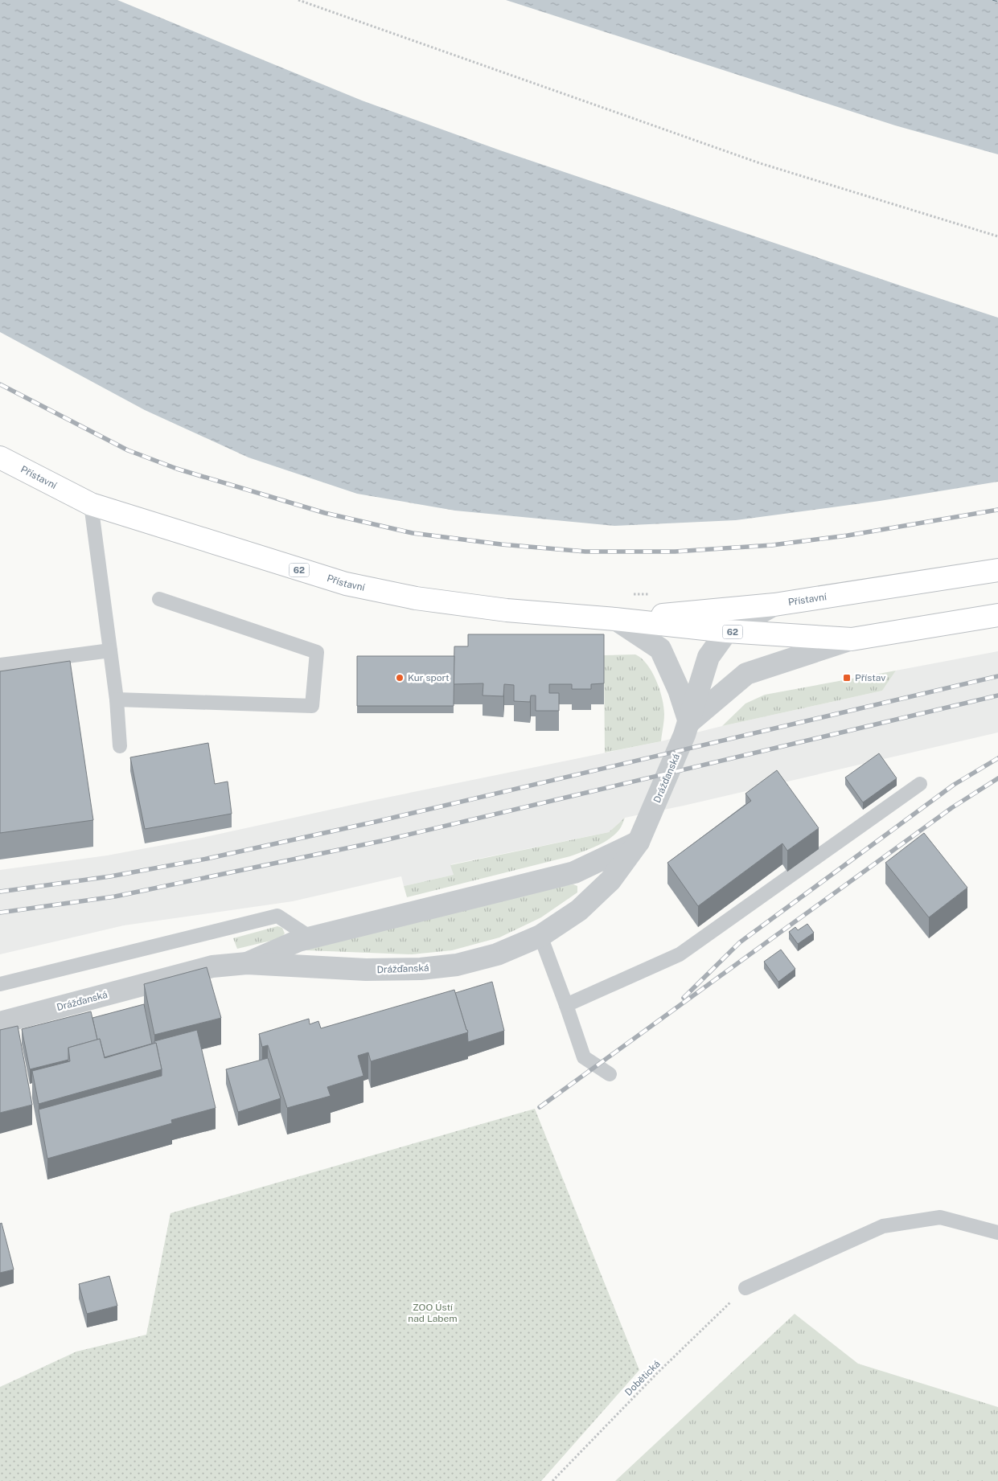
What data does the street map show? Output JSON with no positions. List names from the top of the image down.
{
  "streets": {
    "main road": ["Přístavní", "62"],
    "street": ["Drážďanská"],
    "path": ["Dobětická"]
  },
  "crossings": [
    ["Přístavní", "Drážďanská"]
  ],
  "parks": ["ZOO Ústí nad Labem"],
  "places": {
    "other": ["Kur sport"],
    "transit": ["Přístav"]
  }
}
